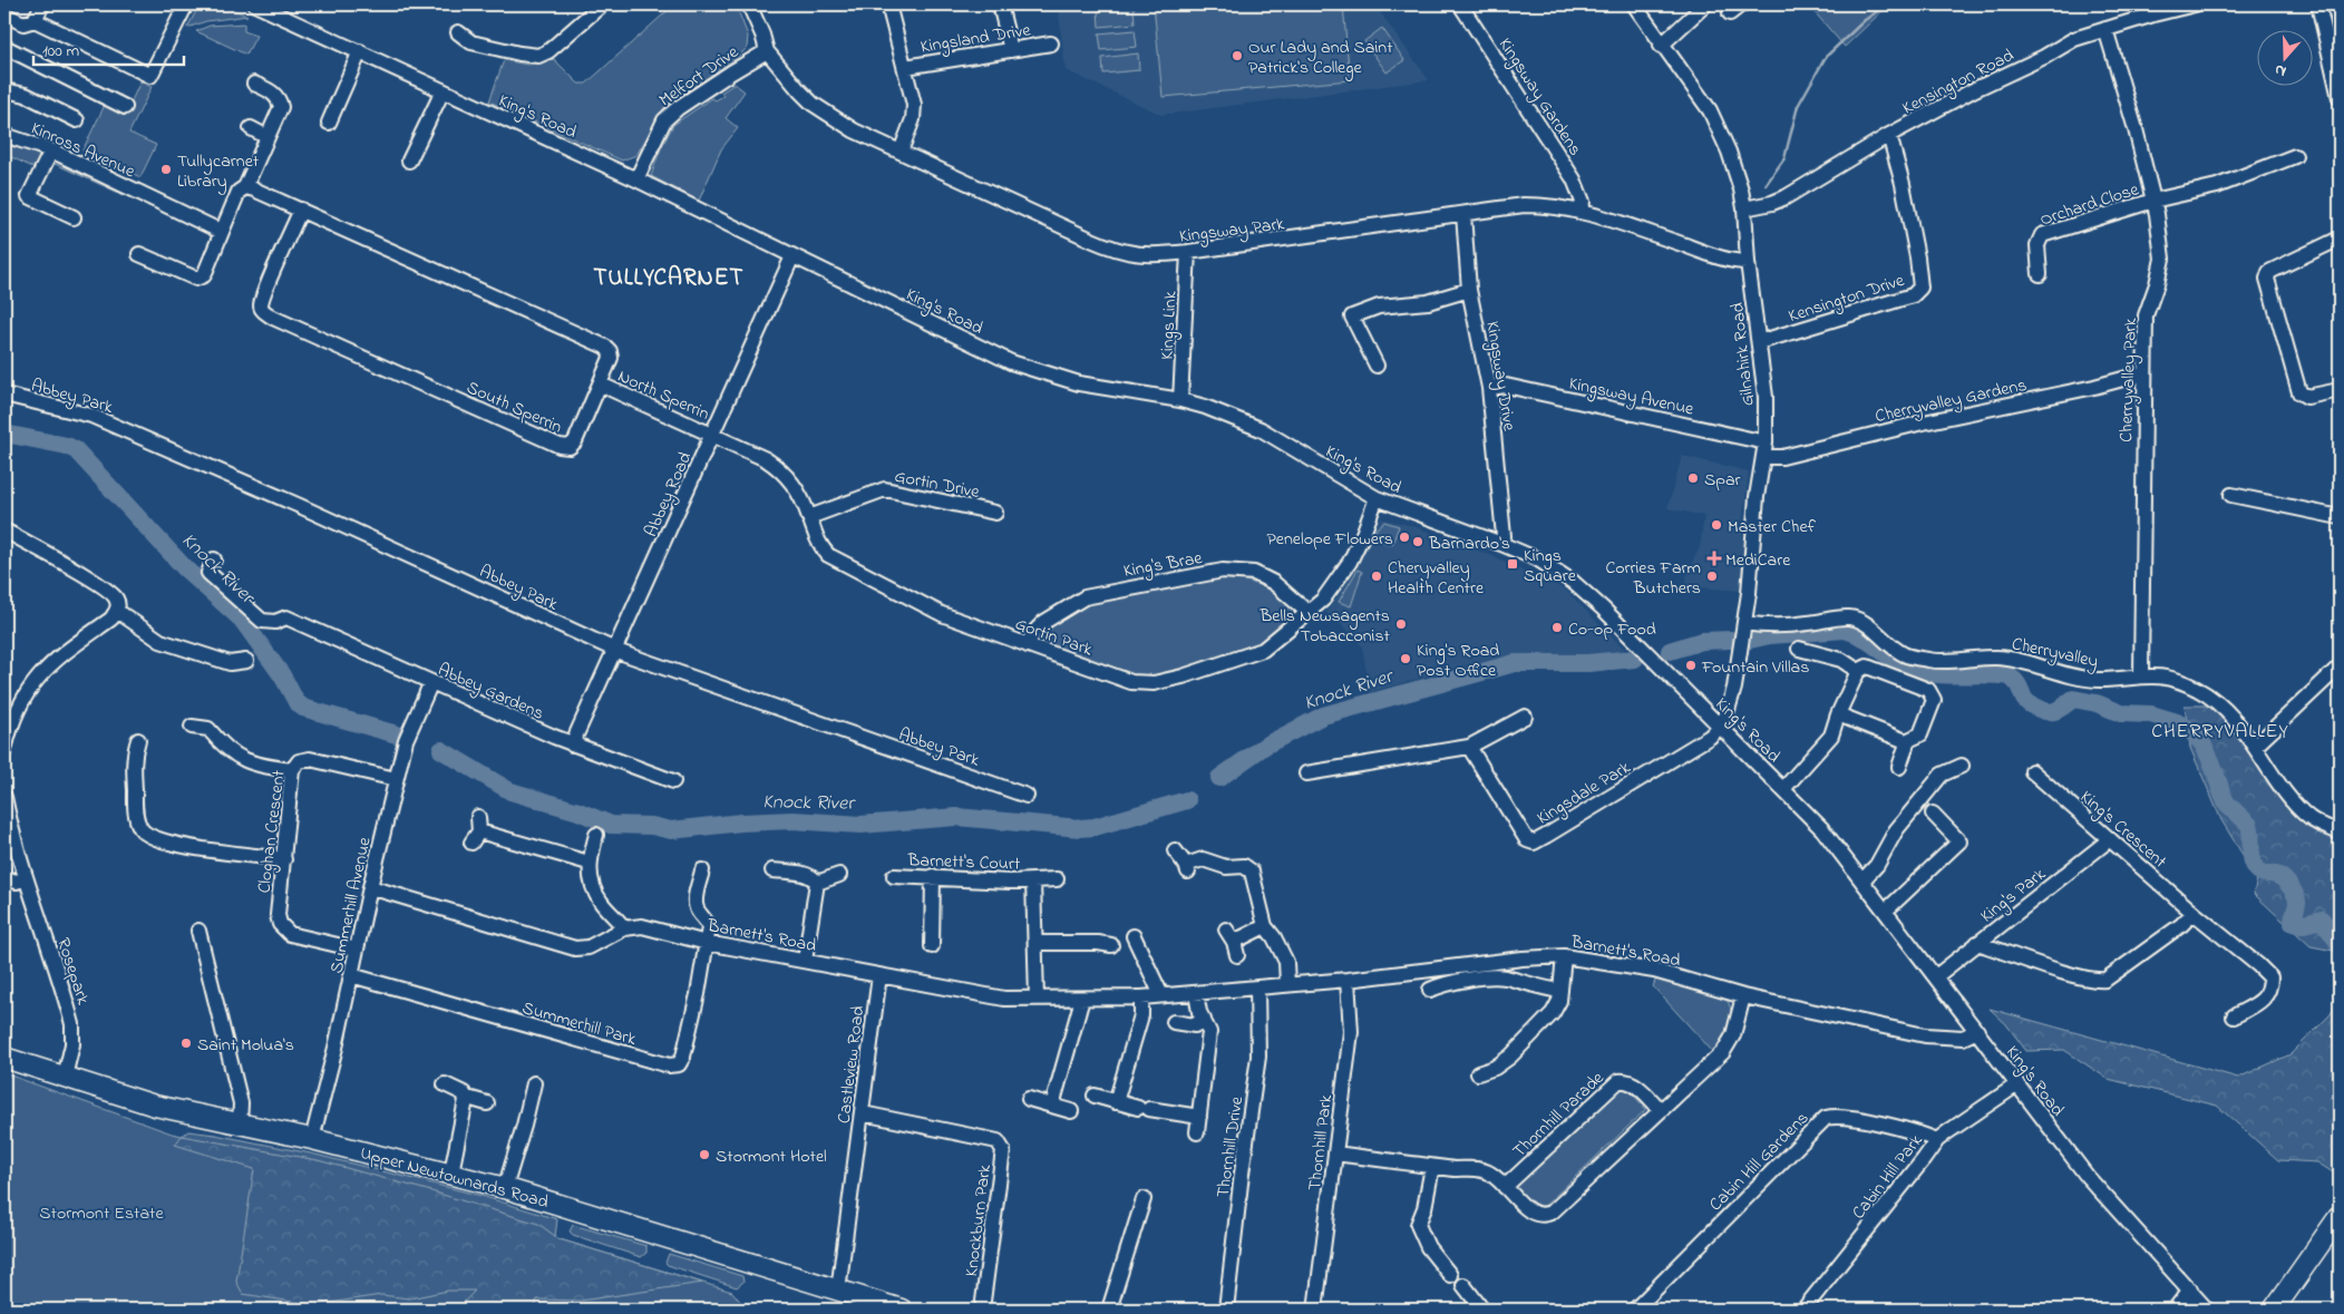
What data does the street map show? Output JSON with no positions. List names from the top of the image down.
{
  "streets": {
    "highway": ["Upper Newtownards Road"],
    "street": [
      "Kingsland Drive",
      "Melfort Drive",
      "Kensington Road",
      "Kingsway Gardens",
      "King's Road",
      "Kinross Avenue",
      "Orchard Close",
      "Kingsway Park",
      "Kensington Drive",
      "Kings Link",
      "Gilnahirk Road",
      "Kingsway Drive",
      "Cherryvalley Park",
      "North Sperrin",
      "Abbey Park",
      "Kingsway Avenue",
      "Cherryvalley Gardens",
      "South Sperrin",
      "Gortin Drive",
      "Abbey Road",
      "King's Brae",
      "Gortin Park",
      "Cherryvalley",
      "Abbey Gardens",
      "Kingsdale Park",
      "King's Crescent",
      "Cloghan Crescent",
      "Barnett's Court",
      "King's Park",
      "Summerhill Avenue",
      "Barnett's Road",
      "Rosepark",
      "Summerhill Park",
      "Castleview Road",
      "Thornhill Parade",
      "Thornhill Park",
      "Thornhill Drive",
      "Cabin Hill Gardens",
      "Cabin Hill Park",
      "Knockburn Park"
    ]
  },
  "crossings": [
    ["Melfort Drive", "King's Road"],
    ["Melfort Drive", "Kingsway Park"],
    ["Kensington Road", "Kensington Drive"],
    ["Kensington Road", "Gilnahirk Road"],
    ["Kensington Road", "Cherryvalley Park"],
    ["Kingsway Gardens", "Kingsway Park"],
    ["King's Road", "Kings Link"],
    ["King's Road", "Gilnahirk Road"],
    ["King's Road", "Kingsway Drive"],
    ["King's Road", "Abbey Road"],
    ["King's Road", "Gortin Park"],
    ["King's Road", "Kingsdale Park"],
    ["King's Road", "King's Park"],
    ["King's Road", "Barnett's Road"],
    ["King's Road", "Cabin Hill Park"],
    ["Orchard Close", "Cherryvalley Park"],
    ["Kingsway Park", "Kings Link"],
    ["Kingsway Park", "Gilnahirk Road"],
    ["Kingsway Park", "Kingsway Drive"],
    ["Kensington Drive", "Gilnahirk Road"],
    ["Gilnahirk Road", "Kingsway Avenue"],
    ["Gilnahirk Road", "Cherryvalley Gardens"],
    ["Gilnahirk Road", "Cherryvalley"],
    ["Gilnahirk Road", "Kingsdale Park"],
    ["Kingsway Drive", "Kingsway Avenue"],
    ["Cherryvalley Park", "Cherryvalley Gardens"],
    ["Cherryvalley Park", "Cherryvalley"],
    ["North Sperrin", "South Sperrin"],
    ["North Sperrin", "Abbey Road"],
    ["North Sperrin", "Gortin Park"],
    ["Abbey Park", "Abbey Road"],
    ["Kingsway Avenue", "Cherryvalley Gardens"],
    ["Gortin Drive", "Gortin Park"],
    ["Abbey Road", "Gortin Park"],
    ["Abbey Road", "Abbey Gardens"],
    ["King's Brae", "Gortin Park"],
    ["Abbey Gardens", "Summerhill Avenue"],
    ["King's Crescent", "King's Park"],
    ["Cloghan Crescent", "Summerhill Avenue"],
    ["Barnett's Court", "Barnett's Road"],
    ["Summerhill Avenue", "Barnett's Road"],
    ["Summerhill Avenue", "Summerhill Park"],
    ["Summerhill Avenue", "Upper Newtownards Road"],
    ["Barnett's Road", "Summerhill Park"],
    ["Barnett's Road", "Castleview Road"],
    ["Barnett's Road", "Thornhill Park"],
    ["Barnett's Road", "Thornhill Drive"],
    ["Rosepark", "Upper Newtownards Road"],
    ["Castleview Road", "Upper Newtownards Road"],
    ["Castleview Road", "Knockburn Park"],
    ["Cabin Hill Gardens", "Cabin Hill Park"]
  ],
  "districts": ["TULLYCARNET", "CHERRYVALLEY"],
  "water": ["Knock River"],
  "parks": ["Stormont Estate"],
  "places": {
    "other": [
      "Our Lady and Saint Patrick's College",
      "Tullycarnet Library",
      "Spar",
      "Master Chef",
      "Penelope Flowers",
      "Barnardo's",
      "Cheryvalley Health Centre",
      "Corries Farm Butchers",
      "Bells Newsagents Tobacconist",
      "Co-op Food",
      "King's Road Post Office",
      "Fountain Villas",
      "Saint Molua's",
      "Stormont Hotel"
    ],
    "health": ["MediCare"],
    "transit": ["Kings Square"]
  },
  "scale_bar": "100 m",
  "north": "bottom"
}
